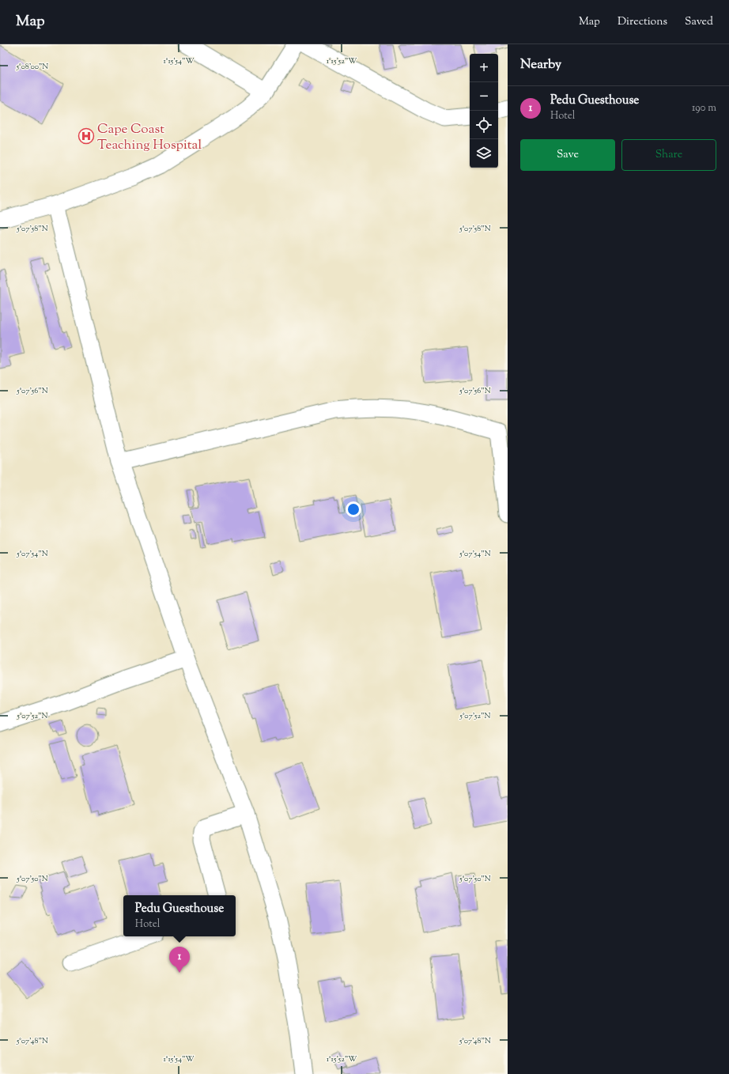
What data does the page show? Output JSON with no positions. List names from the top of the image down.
{
  "places": {
    "hospital": ["Cape Coast Teaching Hospital"]
  },
  "page": {
    "header": "Map",
    "nav": ["Map", "Directions", "Saved"],
    "heading": "Nearby",
    "map_buttons": ["+", "−"],
    "list": [
      {
        "mark": "1",
        "name": "Pedu Guesthouse",
        "note": "Hotel",
        "value": "190 m"
      }
    ],
    "buttons": ["Save", "Share"],
    "popup": ["Pedu Guesthouse", "Hotel"],
    "pins": "1"
  },
  "coordinates": [
    "1°15'54\"W",
    "1°15'52\"W",
    "5°08'00\"N",
    "5°07'58\"N",
    "5°07'56\"N",
    "5°07'54\"N",
    "5°07'52\"N",
    "5°07'50\"N",
    "5°07'48\"N"
  ]
}
